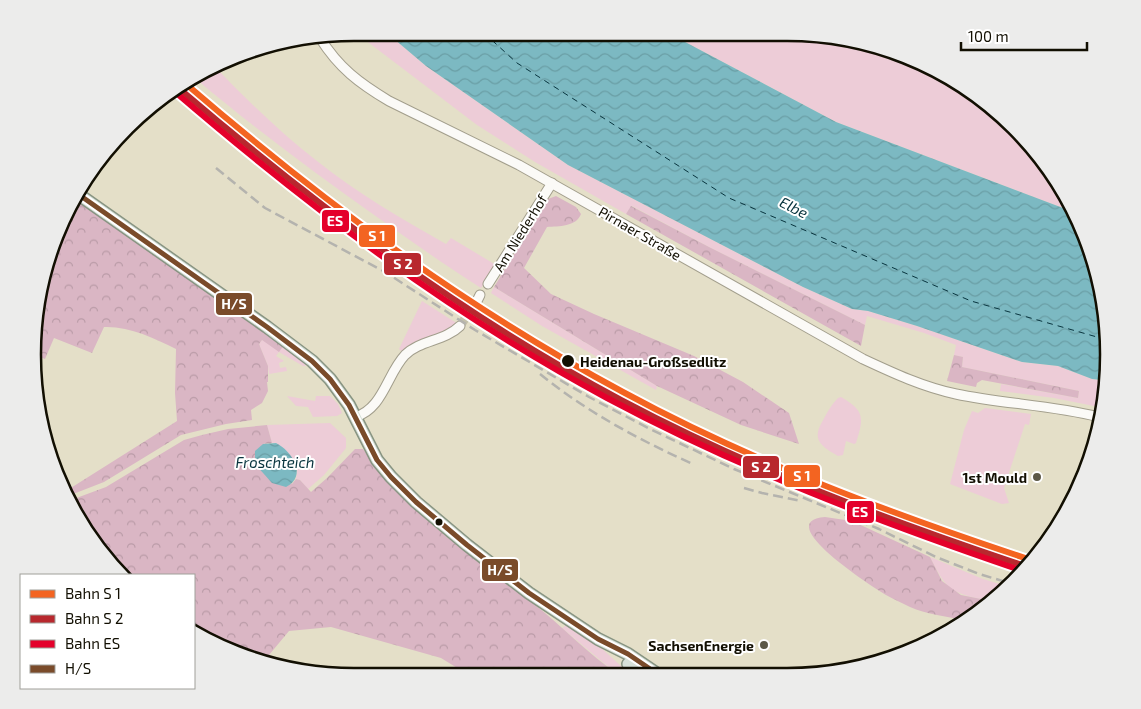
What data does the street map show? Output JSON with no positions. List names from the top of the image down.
{
  "streets": {
    "street": ["Am Niederhof", "Pirnaer Straße"]
  },
  "crossings": [
    ["Am Niederhof", "Pirnaer Straße"]
  ],
  "water": ["Elbe", "Froschteich"],
  "places": ["Heidenau-Großsedlitz", "1st Mould", "SachsenEnergie"],
  "lines": ["rail line ES", "transit line H/S"],
  "legend": [
    "Bahn S 1",
    "Bahn S 2",
    "Bahn ES",
    "H/S"
  ],
  "scale_bar": "100 m"
}
